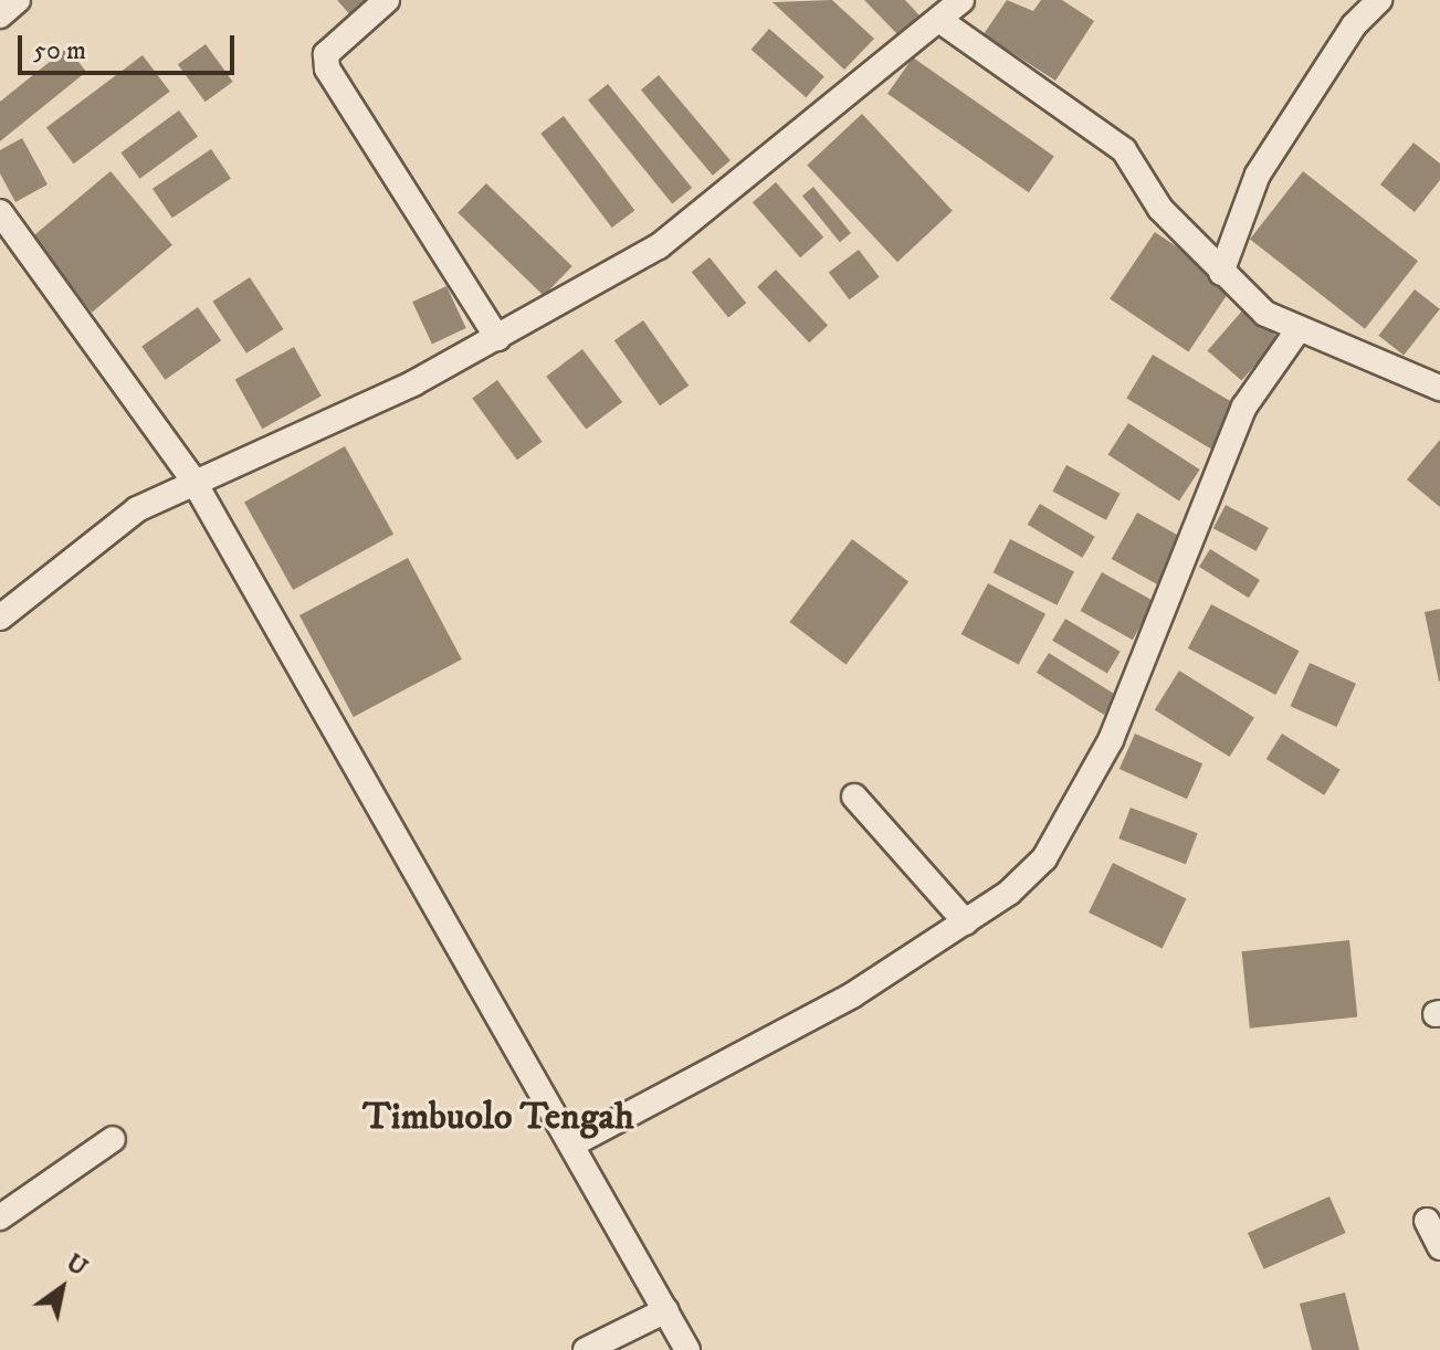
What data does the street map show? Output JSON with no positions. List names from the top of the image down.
{
  "districts": ["Timbuolo Tengah"],
  "scale_bar": "50 m",
  "north": "top right"
}
